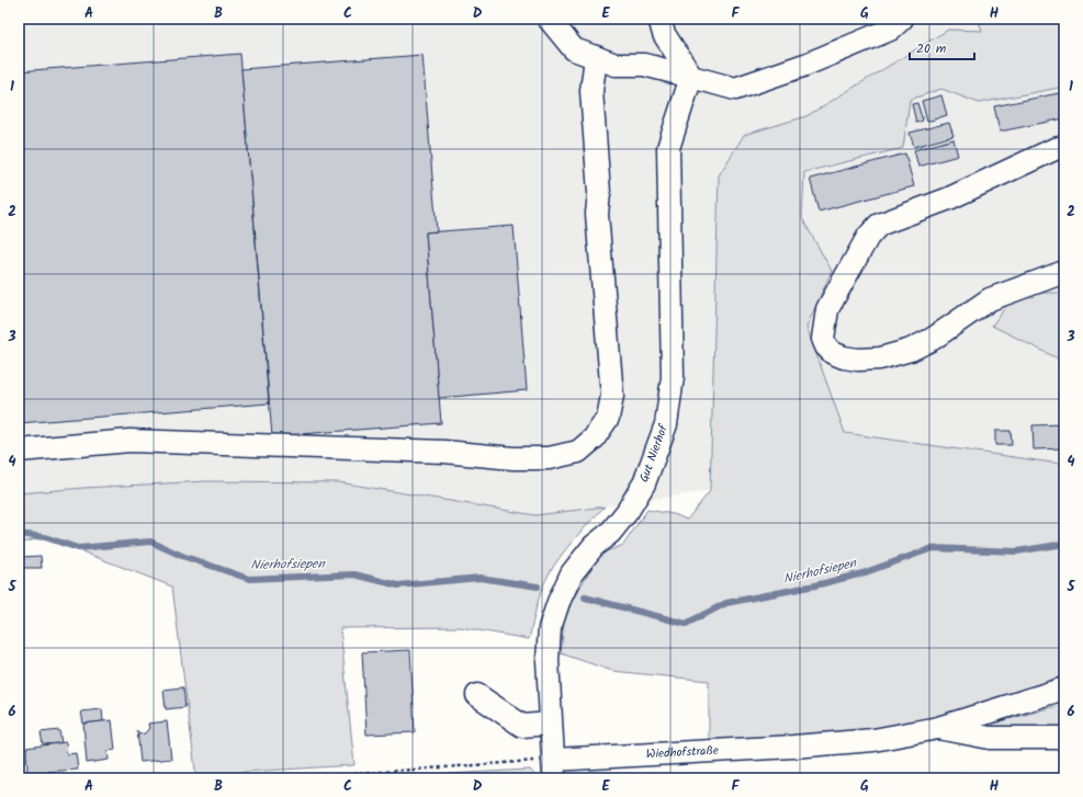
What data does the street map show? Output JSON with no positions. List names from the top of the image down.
{
  "streets": {
    "street": ["Gut Nierhof", "Wiedhofstraße"]
  },
  "crossings": [
    ["Gut Nierhof", "Wiedhofstraße"]
  ],
  "water": ["Nierhofsiepen"],
  "scale_bar": "20 m",
  "grid": {
    "columns": [
      "A",
      "B",
      "C",
      "D",
      "E",
      "F",
      "G",
      "H"
    ],
    "rows": [
      "1",
      "2",
      "3",
      "4",
      "5",
      "6"
    ]
  }
}
